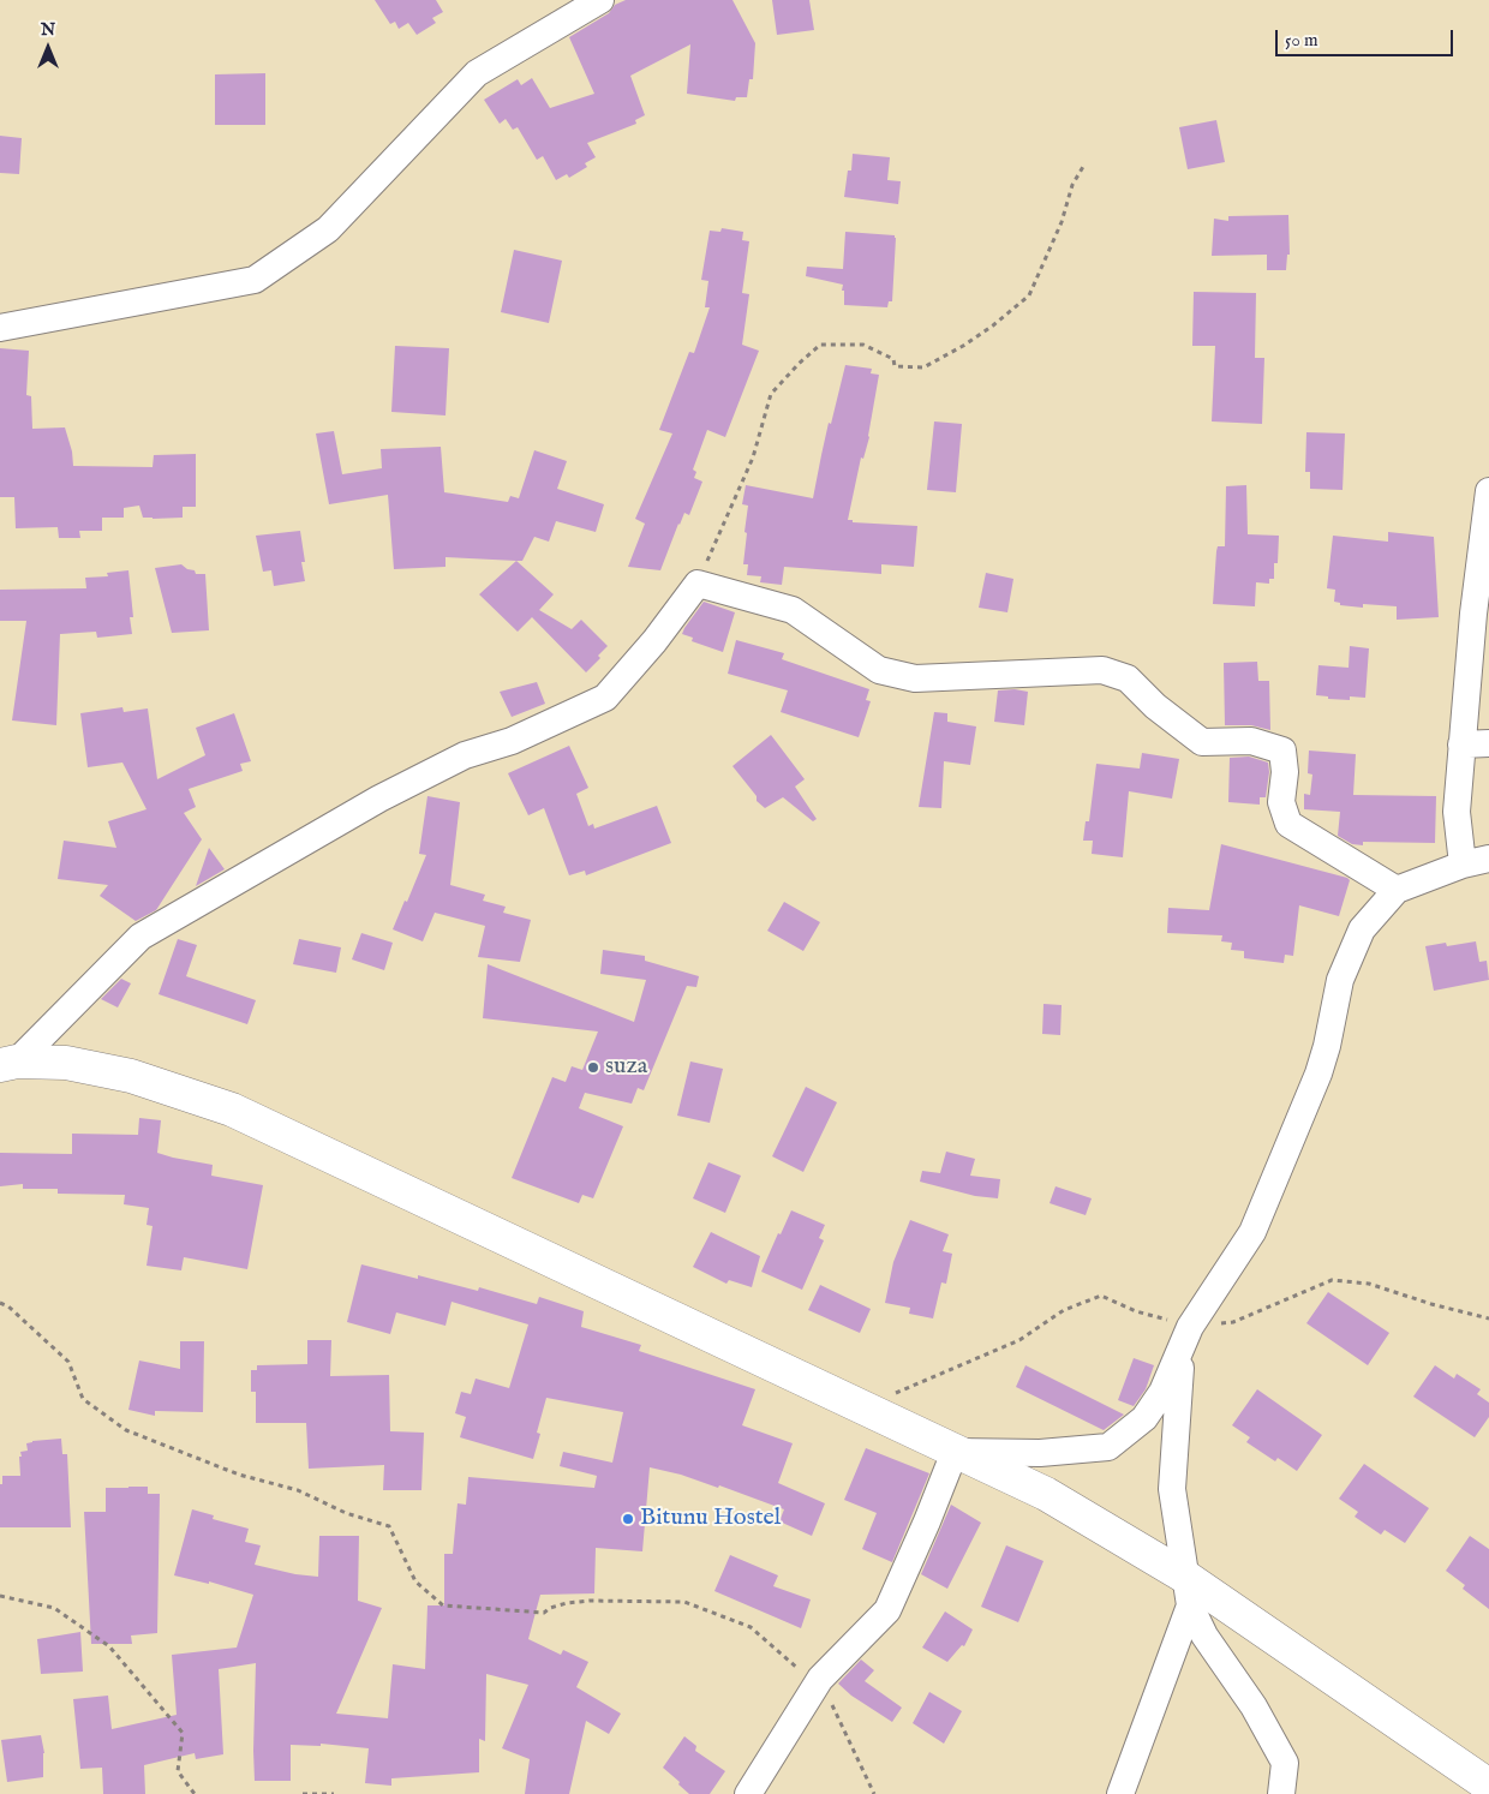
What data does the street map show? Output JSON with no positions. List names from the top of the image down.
{
  "places": ["suza", "Bitunu Hostel"],
  "scale_bar": "50 m",
  "north": "top"
}
